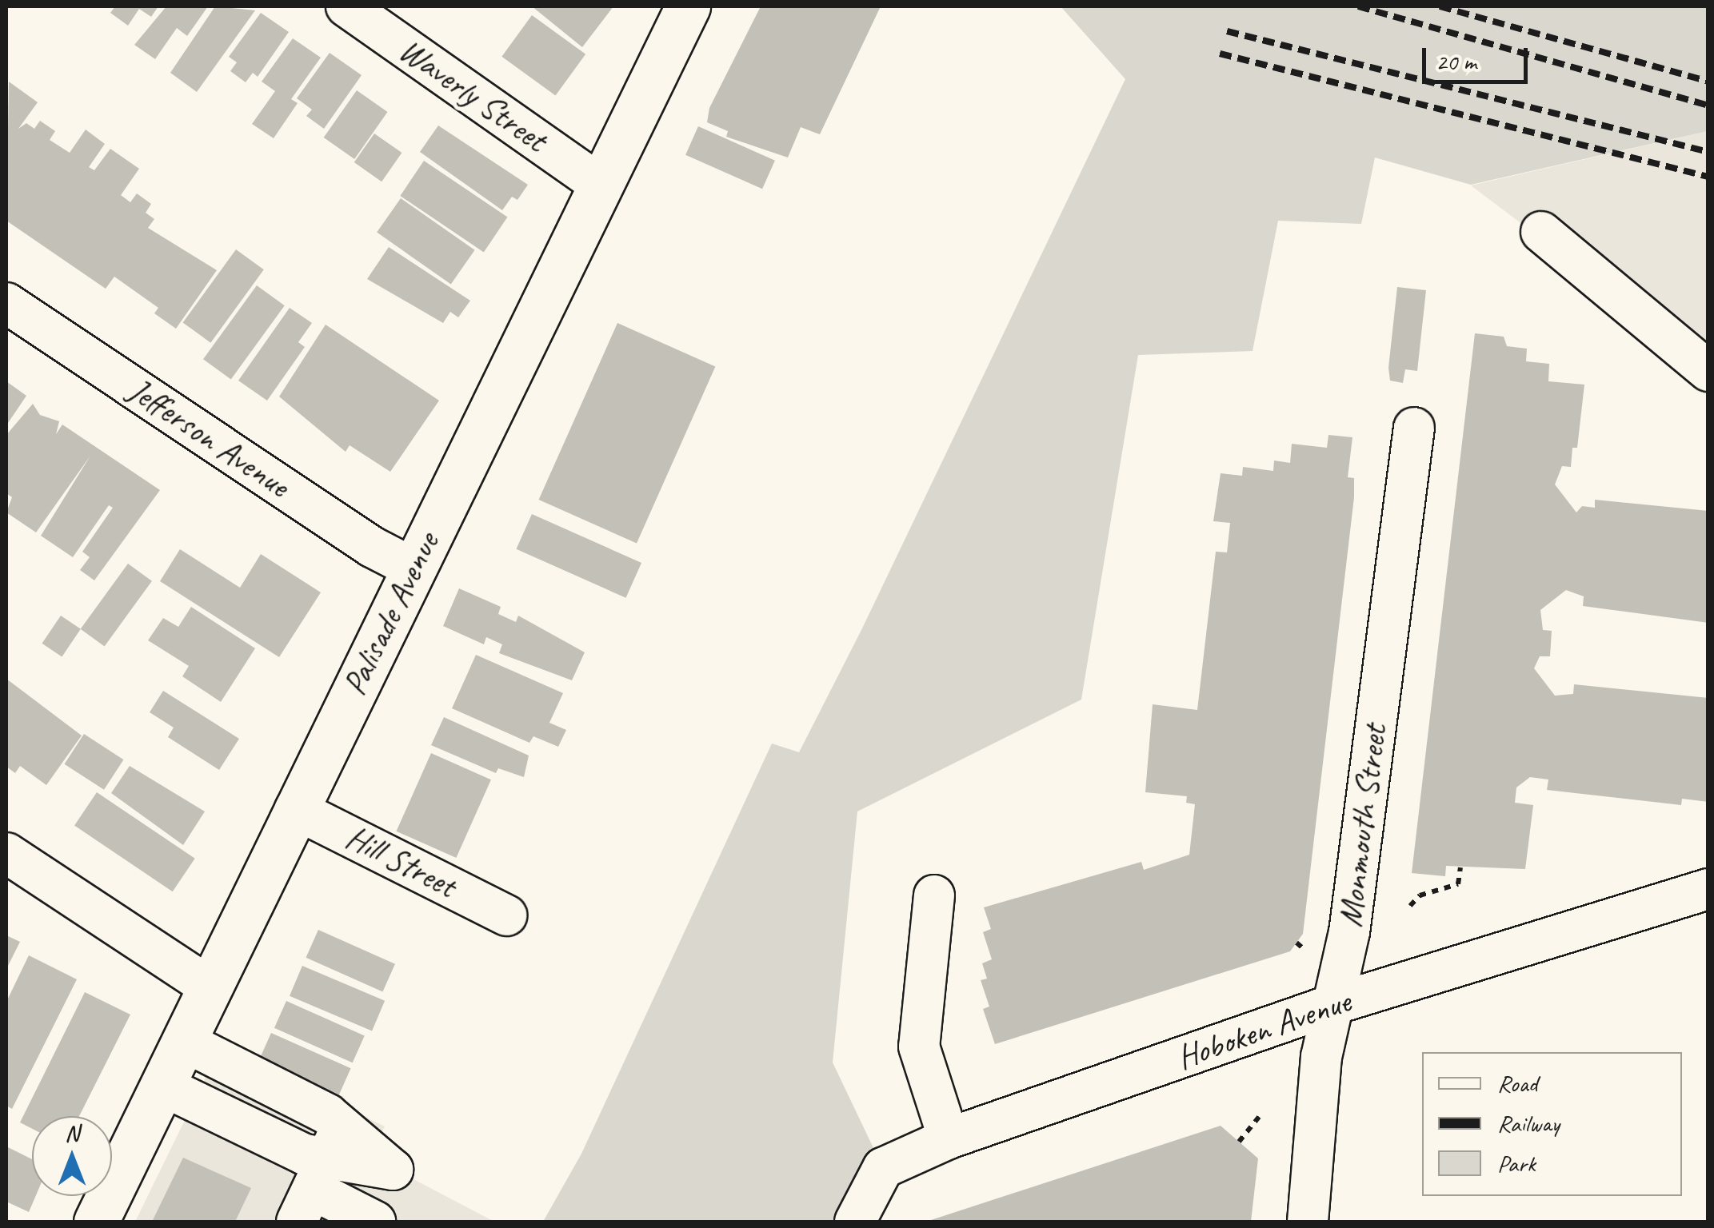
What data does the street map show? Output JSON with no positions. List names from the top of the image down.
{
  "streets": {
    "main road": ["Palisade Avenue"],
    "street": [
      "Waverly Street",
      "Jefferson Avenue",
      "Monmouth Street",
      "Hill Street",
      "Hoboken Avenue"
    ]
  },
  "crossings": [
    ["Waverly Street", "Palisade Avenue"],
    ["Jefferson Avenue", "Palisade Avenue"],
    ["Palisade Avenue", "Hill Street"],
    ["Monmouth Street", "Hoboken Avenue"]
  ],
  "legend": ["Road", "Railway", "Park"],
  "scale_bar": "20 m",
  "north": "top"
}
